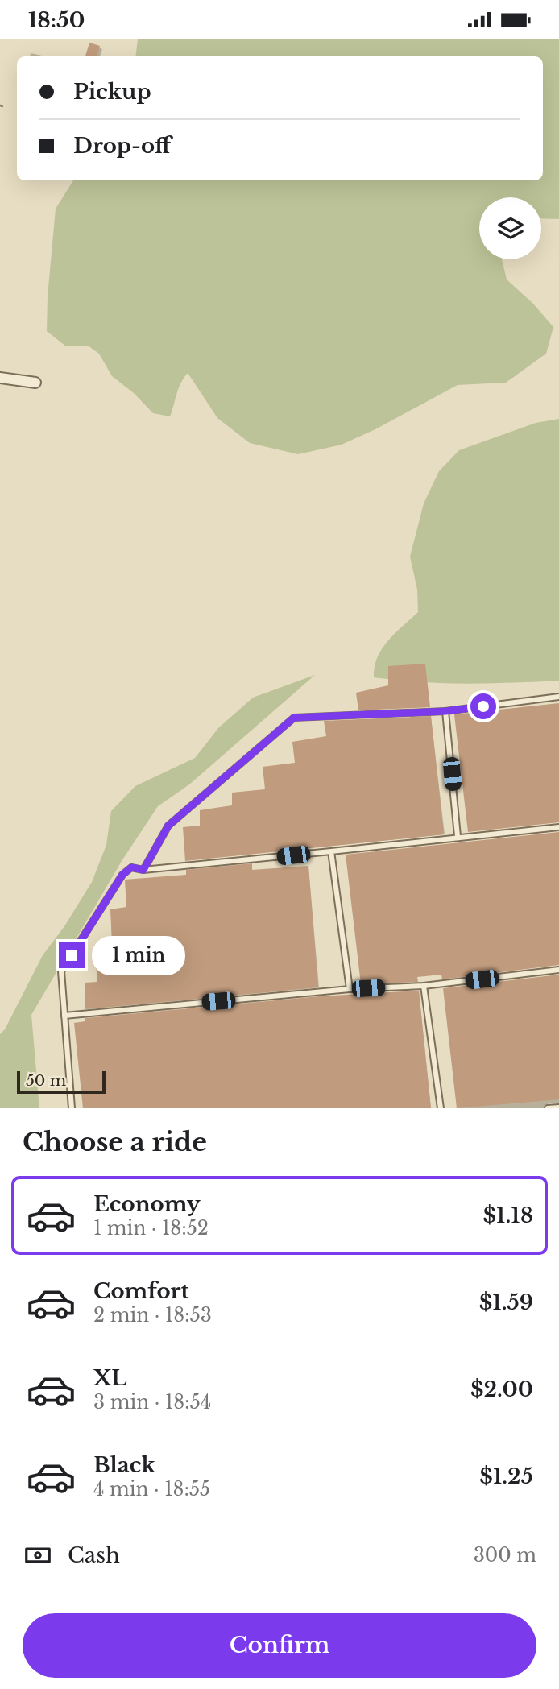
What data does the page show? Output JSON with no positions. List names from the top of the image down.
{
  "scale_bar": "50 m",
  "page": {
    "status": "18:50",
    "banner": ["Pickup", "Drop-off"],
    "bubble": "1 min",
    "scale": "50 m",
    "heading": "Choose a ride",
    "list": [
      {
        "name": "Economy",
        "note": "1 min · 18:52",
        "value": "$1.18"
      },
      {
        "name": "Comfort",
        "note": "2 min · 18:53",
        "value": "$1.59"
      },
      {
        "name": "XL",
        "note": "3 min · 18:54",
        "value": "$2.00"
      },
      {
        "name": "Black",
        "note": "4 min · 18:55",
        "value": "$1.25"
      }
    ],
    "pay": ["Cash", "300 m"],
    "buttons": "Confirm"
  }
}
